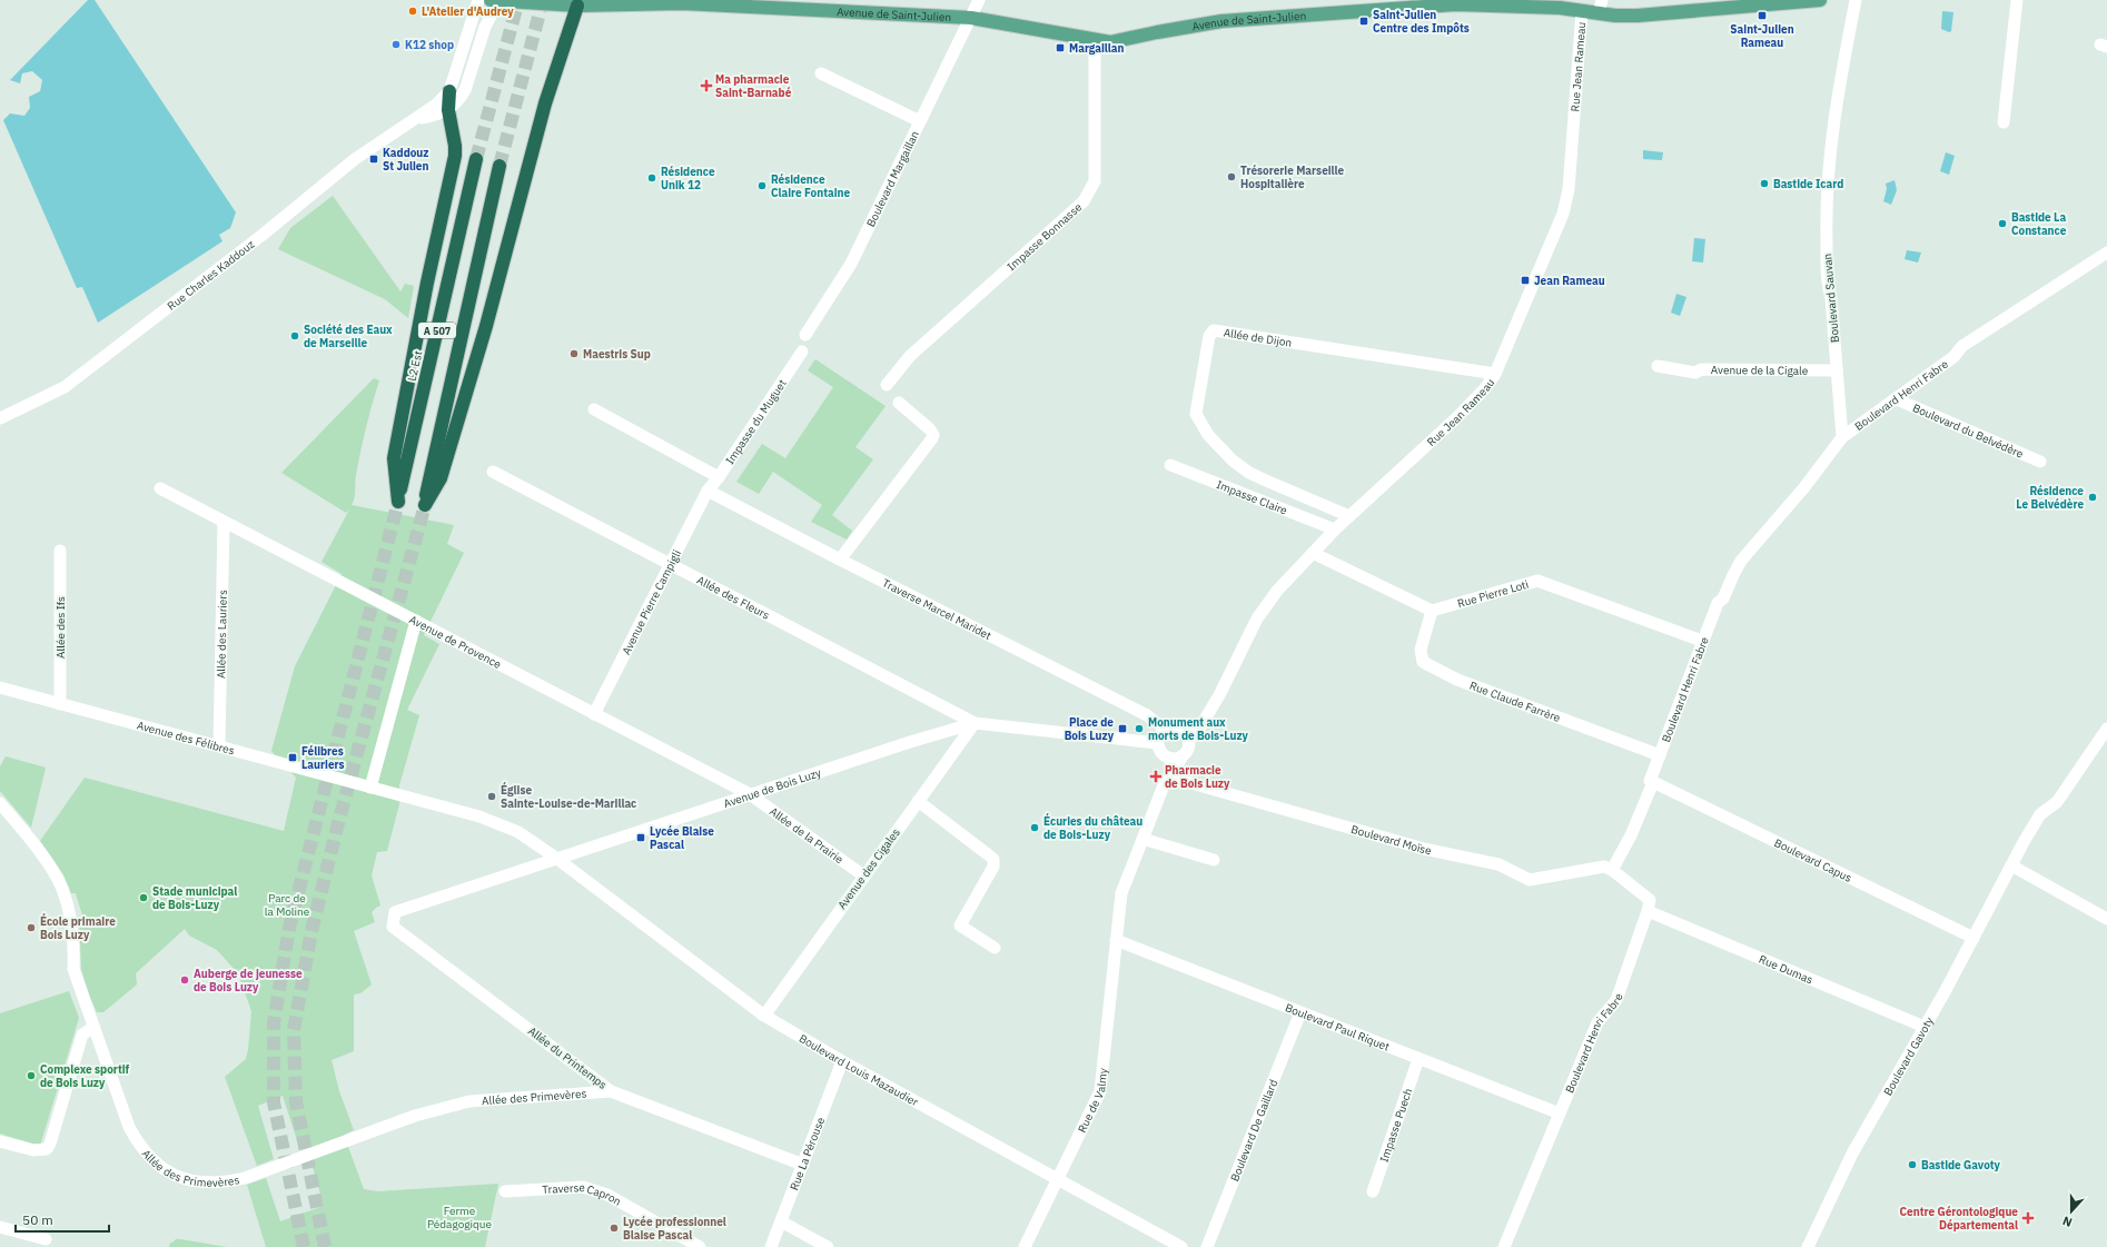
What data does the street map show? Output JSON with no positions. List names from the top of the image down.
{
  "streets": {
    "highway": ["A 507", "L2 Est"],
    "main road": ["Avenue de Saint-Julien"],
    "street": [
      "Rue Jean Rameau",
      "Boulevard Margaillan",
      "Impasse Bonnasse",
      "Rue Charles Kaddouz",
      "Boulevard Sauvan",
      "Allée de Dijon",
      "Avenue de la Cigale",
      "Boulevard Henri Fabre",
      "Impasse du Muguet",
      "Boulevard du Belvédère",
      "Impasse Claire",
      "Rue Pierre Loti",
      "Allée des Fleurs",
      "Avenue Pierre Campigli",
      "Traverse Marcel Maridet",
      "Allée des Ifs",
      "Allée des Lauriers",
      "Avenue de Provence",
      "Rue Claude Farrère",
      "Avenue des Félibres",
      "Avenue de Bois Luzy",
      "Allée de la Prairie",
      "Boulevard Moïse",
      "Boulevard Capus",
      "Avenue des Cigales",
      "Rue Dumas",
      "Boulevard Paul Riquet",
      "Boulevard Gavoty",
      "Allée du Printemps",
      "Boulevard Louis Mazaudier",
      "Allée des Primevères",
      "Rue de Valmy",
      "Impasse Puech",
      "Boulevard De Gaillard",
      "Rue La Pérouse",
      "Traverse Capron"
    ]
  },
  "crossings": [
    ["Avenue de Saint-Julien", "Rue Jean Rameau"],
    ["Avenue de Saint-Julien", "Boulevard Margaillan"],
    ["Avenue de Saint-Julien", "Impasse Bonnasse"],
    ["Avenue de Saint-Julien", "A 507"],
    ["Rue Jean Rameau", "Allée de Dijon"],
    ["Rue Jean Rameau", "Impasse Claire"],
    ["Rue Jean Rameau", "Traverse Marcel Maridet"],
    ["Rue Jean Rameau", "Avenue de Bois Luzy"],
    ["Rue Charles Kaddouz", "L2 Est"],
    ["Boulevard Sauvan", "Avenue de la Cigale"],
    ["Boulevard Sauvan", "Boulevard Henri Fabre"],
    ["Boulevard Henri Fabre", "Boulevard du Belvédère"],
    ["Boulevard Henri Fabre", "Rue Pierre Loti"],
    ["Boulevard Henri Fabre", "Rue Claude Farrère"],
    ["Boulevard Henri Fabre", "Boulevard Moïse"],
    ["Boulevard Henri Fabre", "Boulevard Capus"],
    ["Boulevard Henri Fabre", "Rue Dumas"],
    ["Boulevard Henri Fabre", "Boulevard Paul Riquet"],
    ["Impasse du Muguet", "Avenue Pierre Campigli"],
    ["Impasse du Muguet", "Traverse Marcel Maridet"],
    ["Rue Pierre Loti", "Rue Claude Farrère"],
    ["Allée des Fleurs", "Avenue Pierre Campigli"],
    ["Allée des Fleurs", "Avenue de Bois Luzy"],
    ["Allée des Fleurs", "Avenue des Cigales"],
    ["Avenue Pierre Campigli", "Traverse Marcel Maridet"],
    ["Avenue Pierre Campigli", "Avenue de Provence"],
    ["Traverse Marcel Maridet", "Avenue de Bois Luzy"],
    ["Allée des Ifs", "Avenue des Félibres"],
    ["Allée des Lauriers", "Avenue de Provence"],
    ["Allée des Lauriers", "Avenue des Félibres"],
    ["Avenue de Provence", "Avenue de Bois Luzy"],
    ["Avenue de Provence", "Allée de la Prairie"],
    ["Avenue des Félibres", "Avenue de Bois Luzy"],
    ["Avenue des Félibres", "Boulevard Louis Mazaudier"],
    ["Avenue de Bois Luzy", "Allée de la Prairie"],
    ["Avenue de Bois Luzy", "Avenue des Cigales"],
    ["Avenue de Bois Luzy", "Allée du Printemps"],
    ["Avenue de Bois Luzy", "Boulevard Louis Mazaudier"],
    ["Allée de la Prairie", "Avenue des Cigales"],
    ["Boulevard Capus", "Boulevard Gavoty"],
    ["Avenue des Cigales", "Boulevard Louis Mazaudier"],
    ["Rue Dumas", "Boulevard Gavoty"],
    ["Boulevard Paul Riquet", "Rue de Valmy"],
    ["Boulevard Paul Riquet", "Impasse Puech"],
    ["Boulevard Paul Riquet", "Boulevard De Gaillard"],
    ["Allée du Printemps", "Allée des Primevères"],
    ["Allée du Printemps", "Rue La Pérouse"],
    ["Boulevard Louis Mazaudier", "Rue de Valmy"],
    ["Boulevard Louis Mazaudier", "Rue La Pérouse"]
  ],
  "parks": ["Parc de la Moline", "Ferme Pédagogique"],
  "places": {
    "other": [
      "L'Atelier d'Audrey",
      "K12 shop",
      "Trésorerie Marseille Hospitalière",
      "Résidence Unik 12",
      "Bastide Icard",
      "Résidence Claire Fontaine",
      "Bastide La Constance",
      "Société des Eaux de Marseille",
      "Maestris Sup",
      "Résidence Le Belvédère",
      "Monument aux morts de Bois-Luzy",
      "Église Sainte-Louise-de-Marillac",
      "Écuries du château de Bois-Luzy",
      "Stade municipal de Bois-Luzy",
      "École primaire Bois Luzy",
      "Auberge de jeunesse de Bois Luzy",
      "Complexe sportif de Bois Luzy",
      "Bastide Gavoty",
      "Lycée professionnel Blaise Pascal"
    ],
    "transit": [
      "Saint-Julien Rameau",
      "Saint-Julien Centre des Impôts",
      "Margaillan",
      "Kaddouz St Julien",
      "Jean Rameau",
      "Place de Bois Luzy",
      "Félibres Lauriers",
      "Lycée Blaise Pascal"
    ],
    "health": ["Ma pharmacie Saint-Barnabé", "Pharmacie de Bois Luzy", "Centre Gérontologique Départemental"]
  },
  "scale_bar": "50 m",
  "north": "bottom"
}
